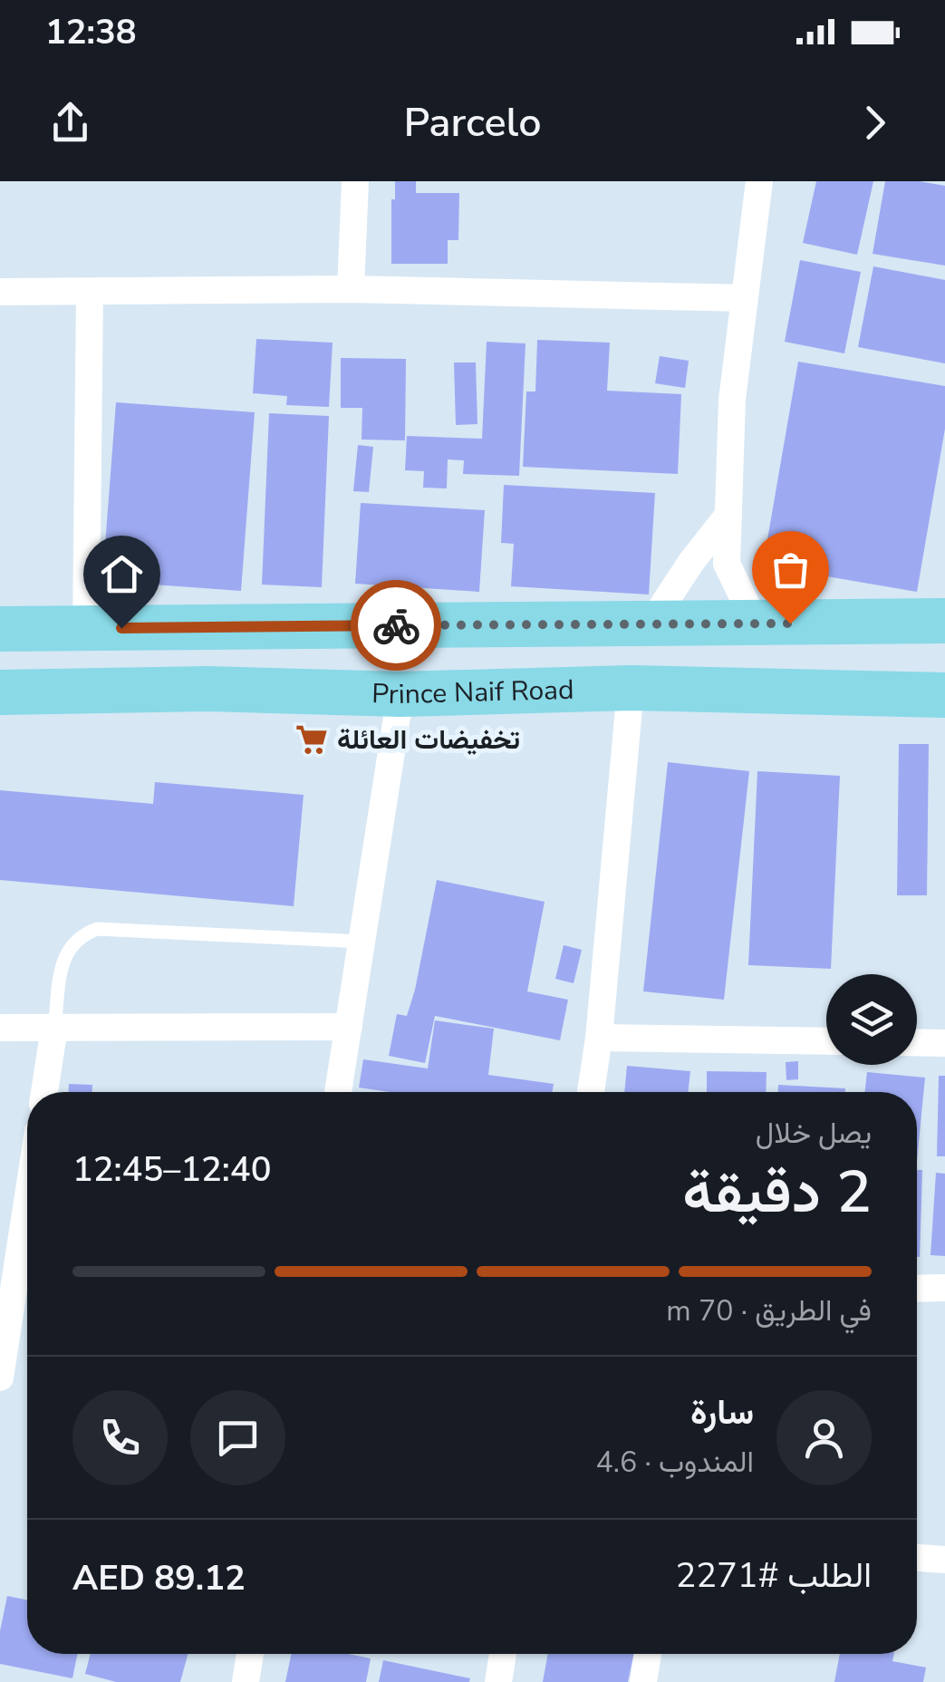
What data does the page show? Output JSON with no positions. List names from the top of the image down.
{
  "streets": {
    "main road": ["Prince Naif Road"]
  },
  "places": {
    "supermarket": ["تخفيضات العائلة"]
  },
  "page": {
    "status": "12:38",
    "header": "Parcelo",
    "heading": ["2 دقيقة", "يصل خلال", "12:40–12:45"],
    "panel": [
      "سارة",
      "المندوب · 4.6",
      "الطلب #2271",
      "AED 89.12"
    ],
    "bar": "في الطريق · 70 m"
  }
}
